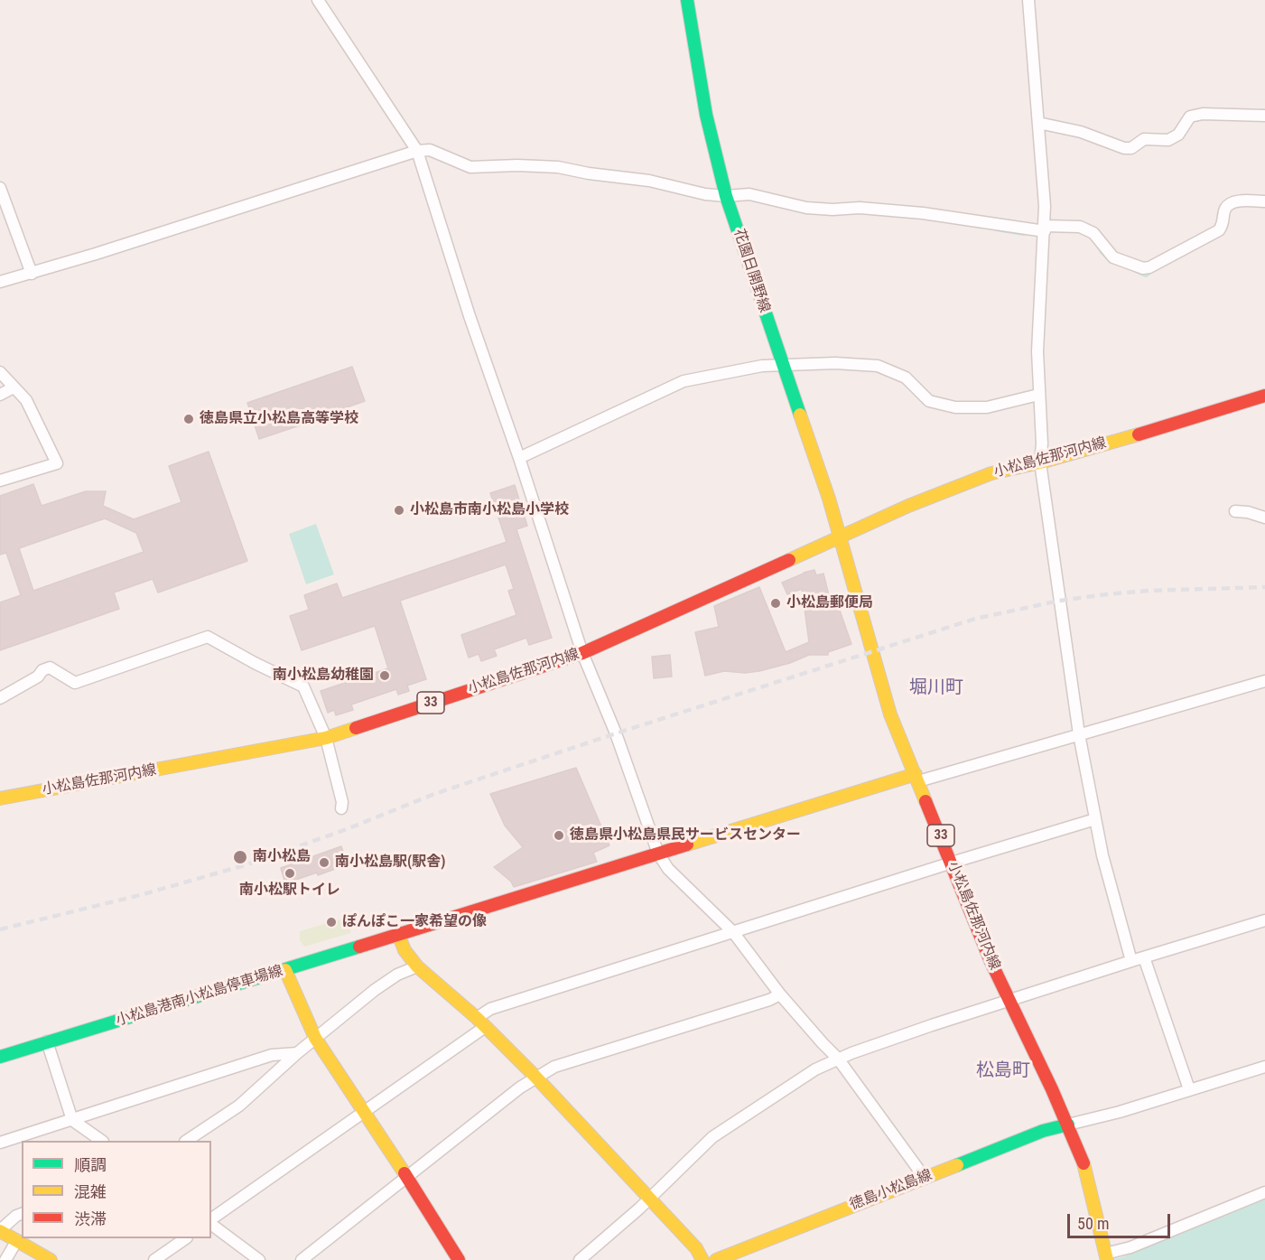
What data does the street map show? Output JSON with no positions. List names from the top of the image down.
{
  "streets": {
    "main road": [
      "花園日開野線",
      "小松島佐那河内線",
      "33",
      "小松島港南小松島停車場線",
      "徳島小松島線"
    ]
  },
  "crossings": [
    ["花園日開野線", "小松島佐那河内線"],
    ["小松島佐那河内線", "小松島港南小松島停車場線"],
    ["小松島佐那河内線", "徳島小松島線"]
  ],
  "districts": ["堀川町", "松島町"],
  "places": [
    "徳島県立小松島高等学校",
    "小松島市南小松島小学校",
    "小松島郵便局",
    "南小松島幼稚園",
    "徳島県小松島県民サービスセンター",
    "南小松島",
    "南小松島駅(駅舎)",
    "南小松駅トイレ",
    "ぽんぽこ一家希望の像"
  ],
  "legend": ["順調", "混雑", "渋滞"],
  "scale_bar": "50 m"
}
